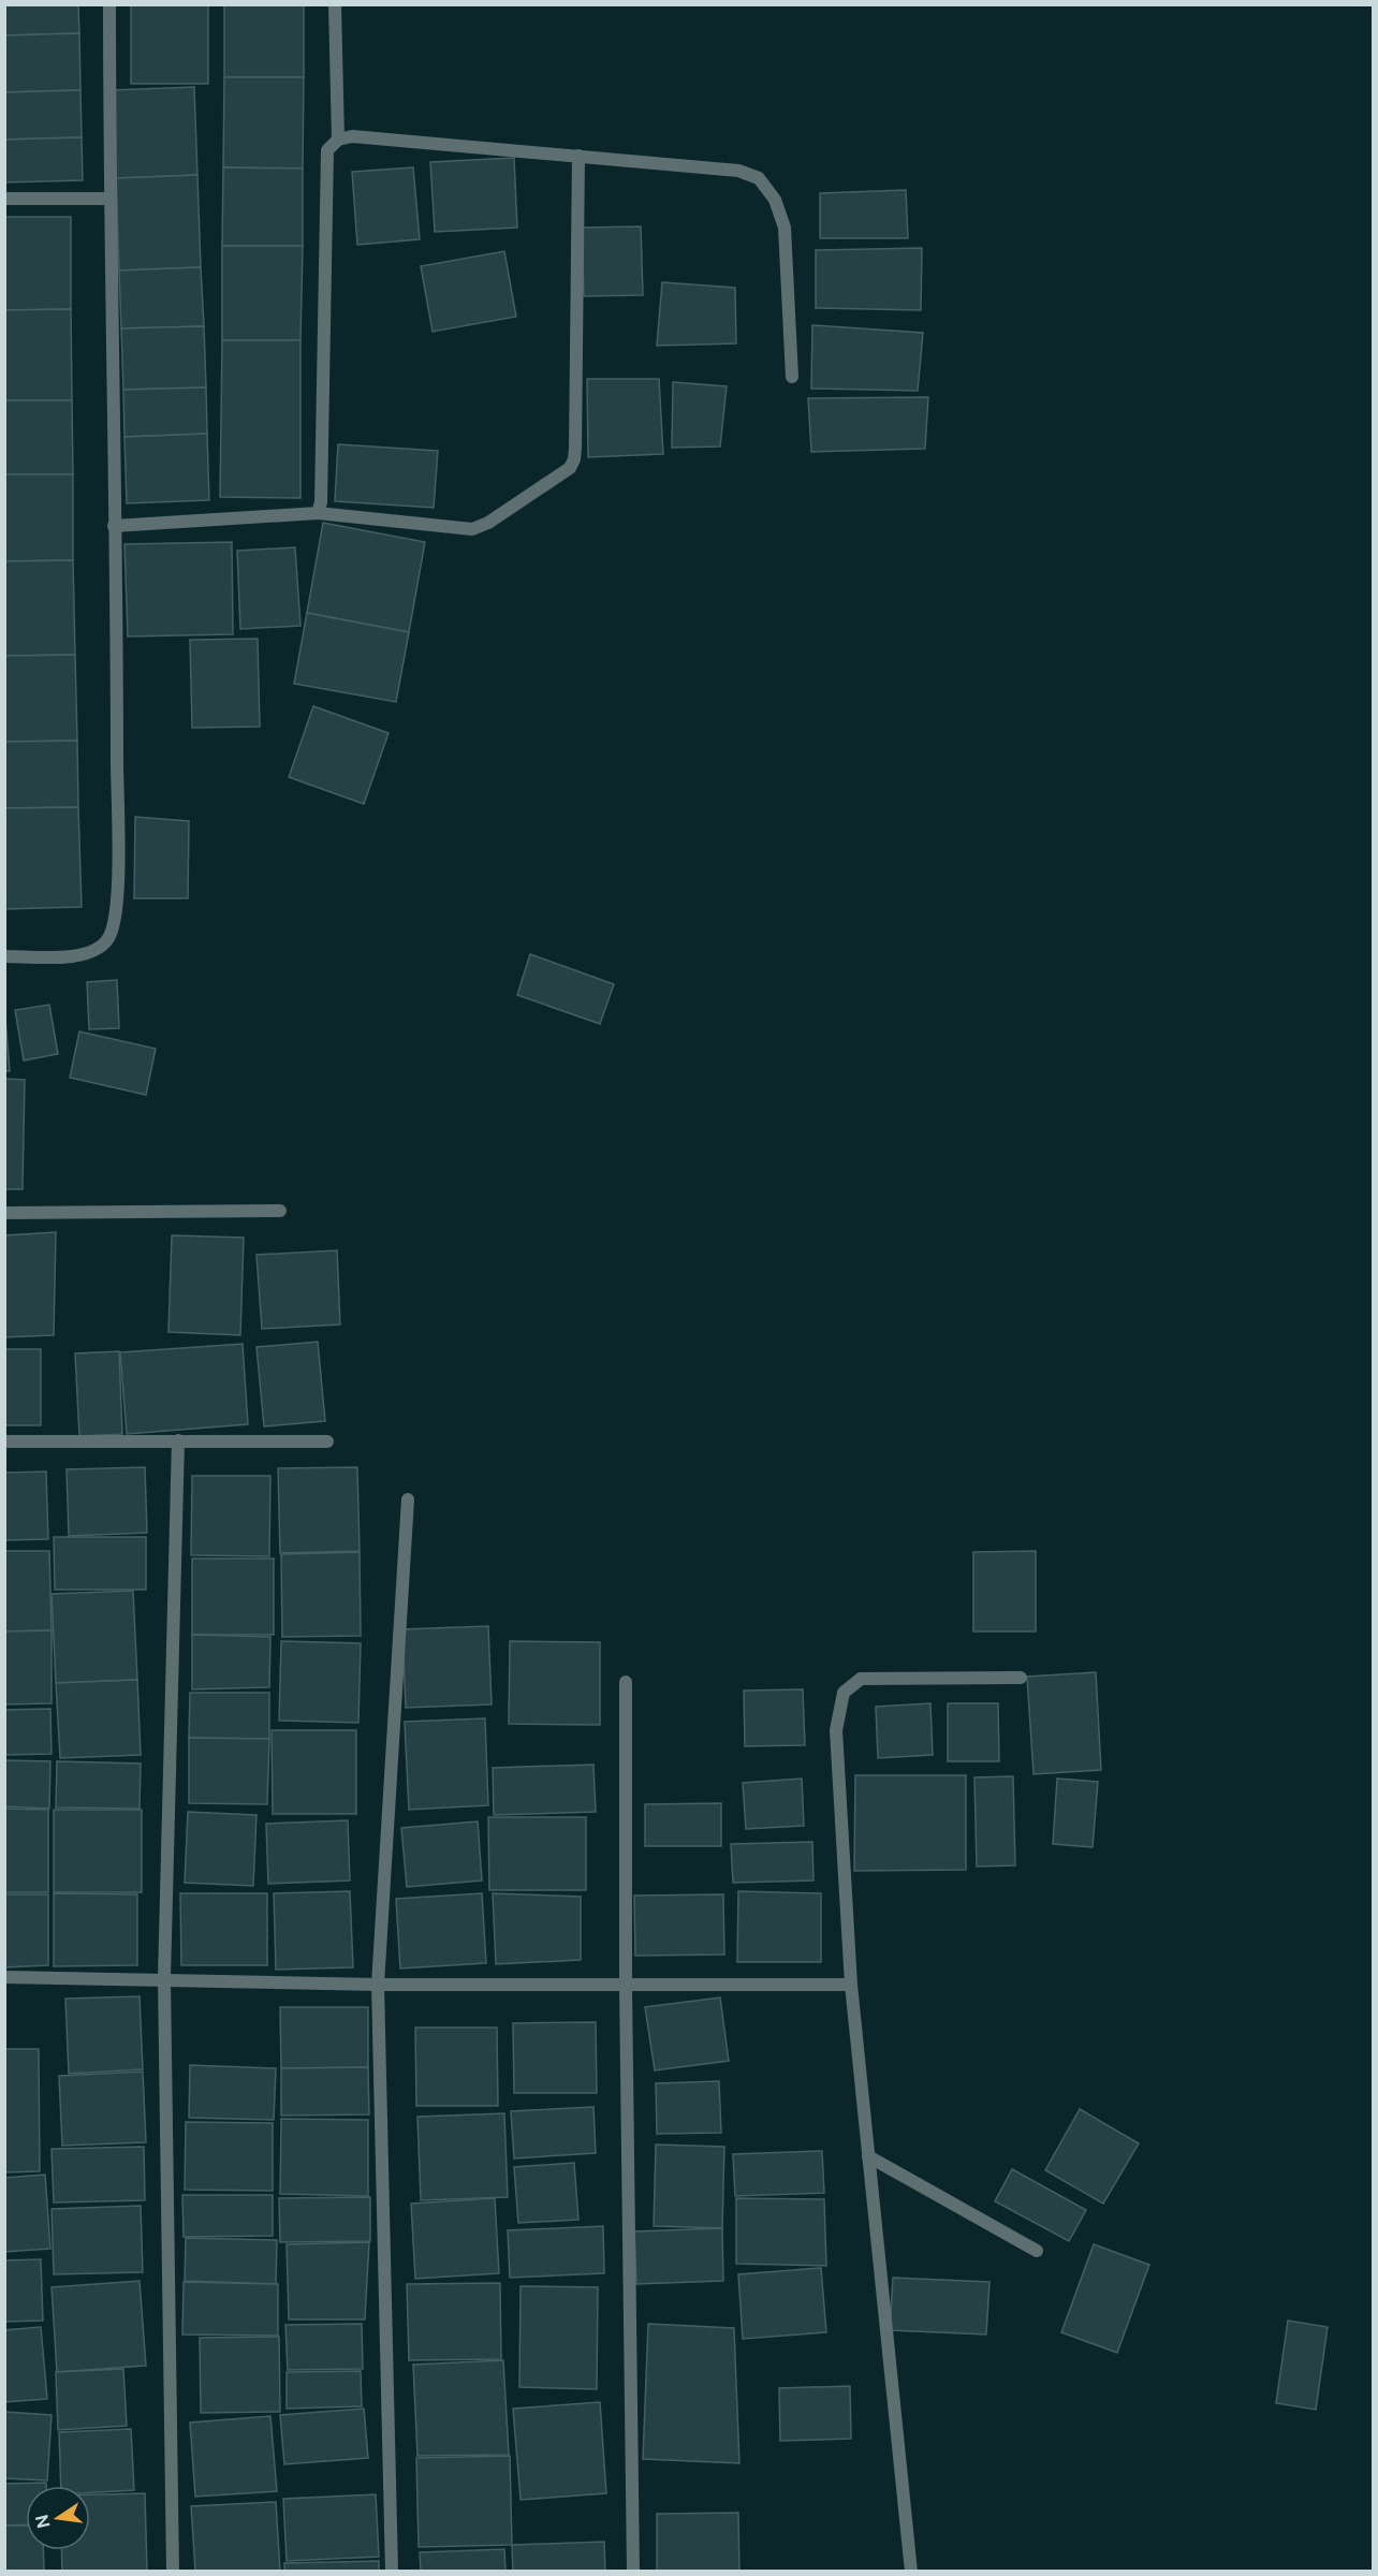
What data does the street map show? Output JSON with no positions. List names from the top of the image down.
{
  "north": "left"
}
